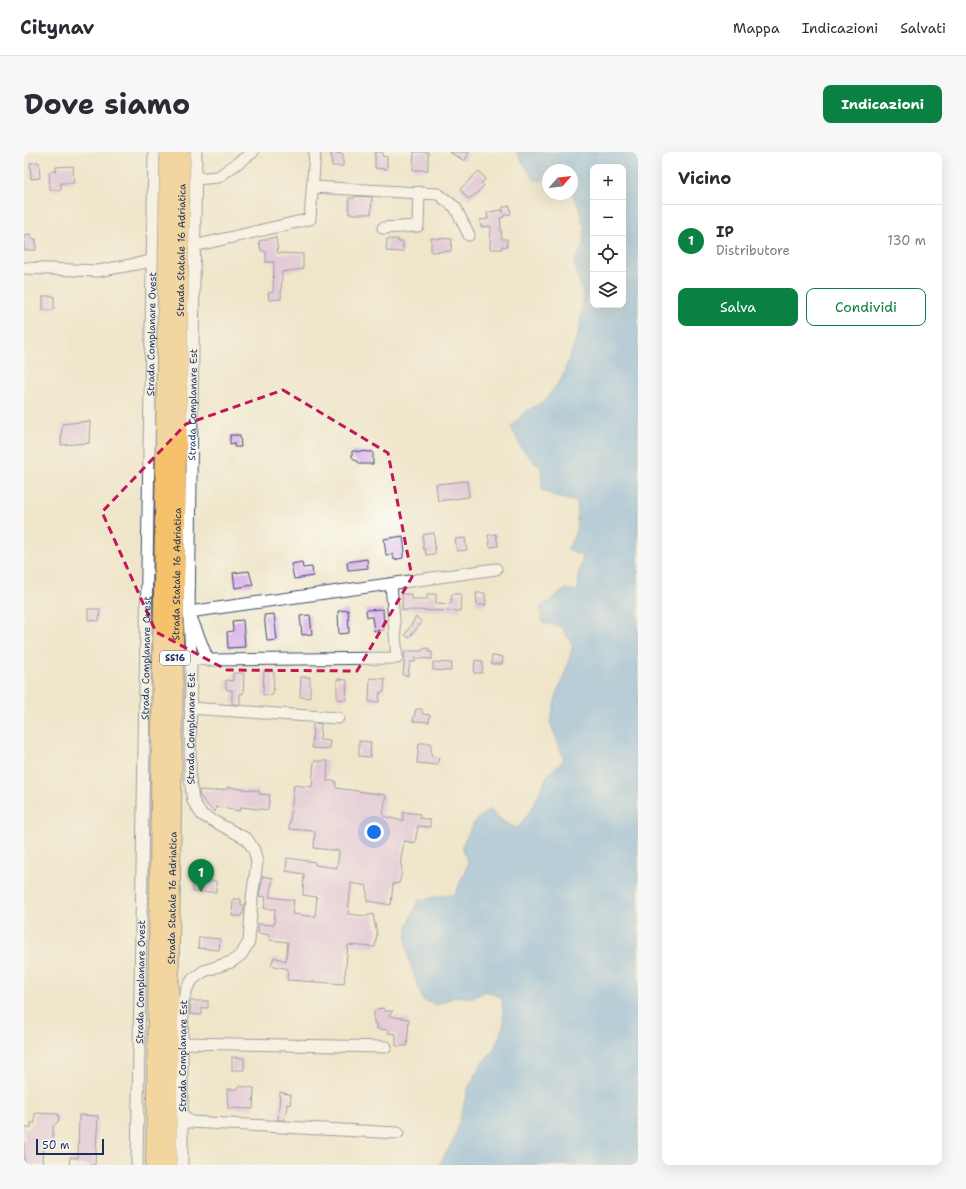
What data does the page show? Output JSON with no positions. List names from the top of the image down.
{
  "streets": {
    "highway": ["Strada Statale 16 Adriatica", "SS16"],
    "street": ["Strada Complanare Ovest", "Strada Complanare Est"]
  },
  "scale_bar": "50 m",
  "north": "top right",
  "page": {
    "header": "Citynav",
    "nav": ["Mappa", "Indicazioni", "Salvati"],
    "title": "Dove siamo",
    "buttons": [
      "Indicazioni",
      ["Salva", "Condividi"]
    ],
    "heading": "Vicino",
    "map_buttons": ["+", "−"],
    "list": [
      {
        "mark": "1",
        "name": "IP",
        "note": "Distributore",
        "value": "130 m"
      }
    ],
    "pins": "1",
    "scale": "50 m"
  }
}
